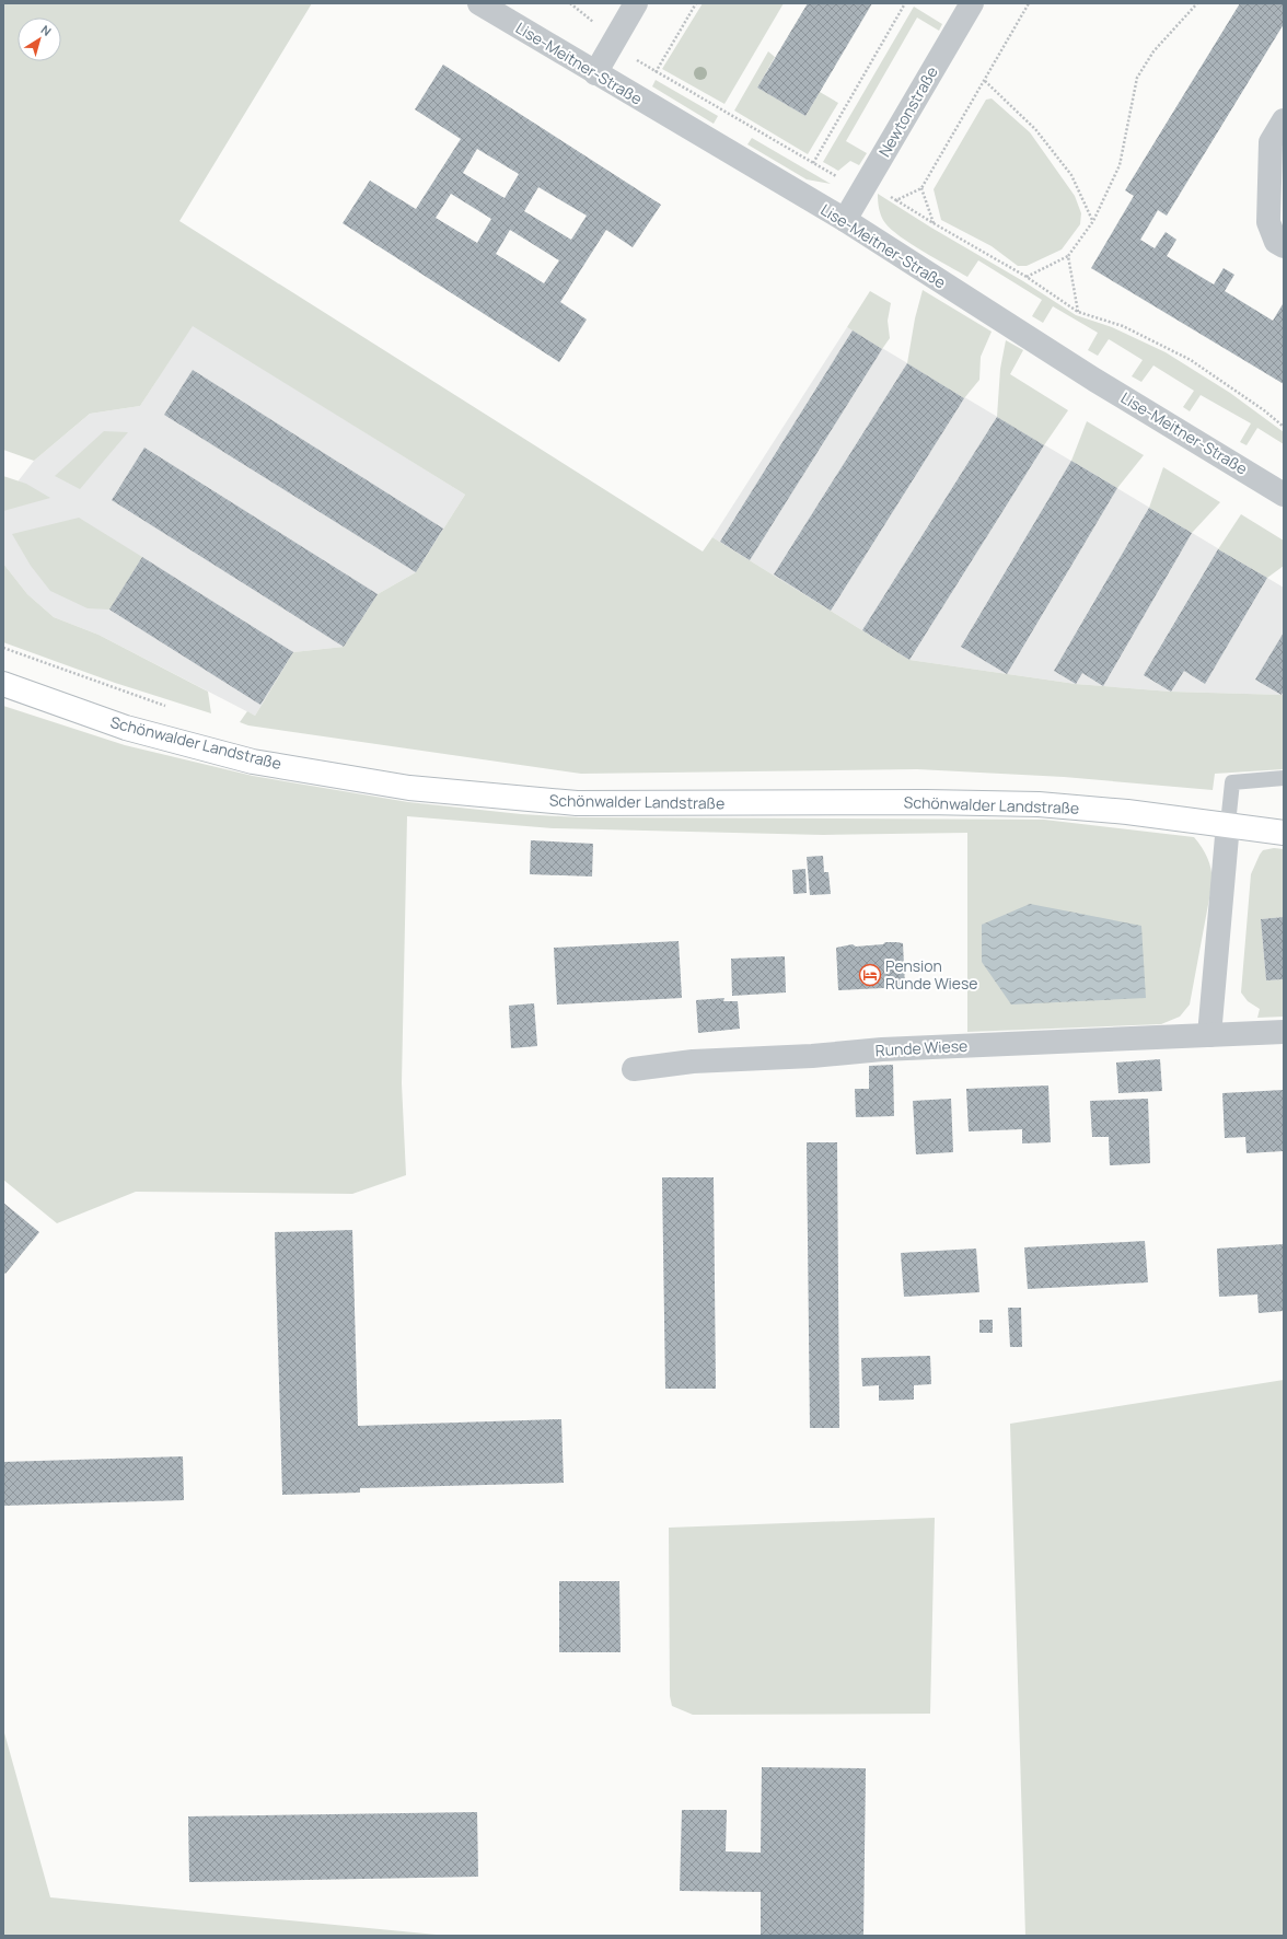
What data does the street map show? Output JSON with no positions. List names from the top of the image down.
{
  "streets": {
    "main road": ["Schönwalder Landstraße"],
    "street": ["Lise-Meitner-Straße", "Newtonstraße", "Runde Wiese"]
  },
  "crossings": [
    ["Lise-Meitner-Straße", "Newtonstraße"]
  ],
  "places": {
    "hotel": ["Pension Runde Wiese"]
  },
  "north": "top right"
}
